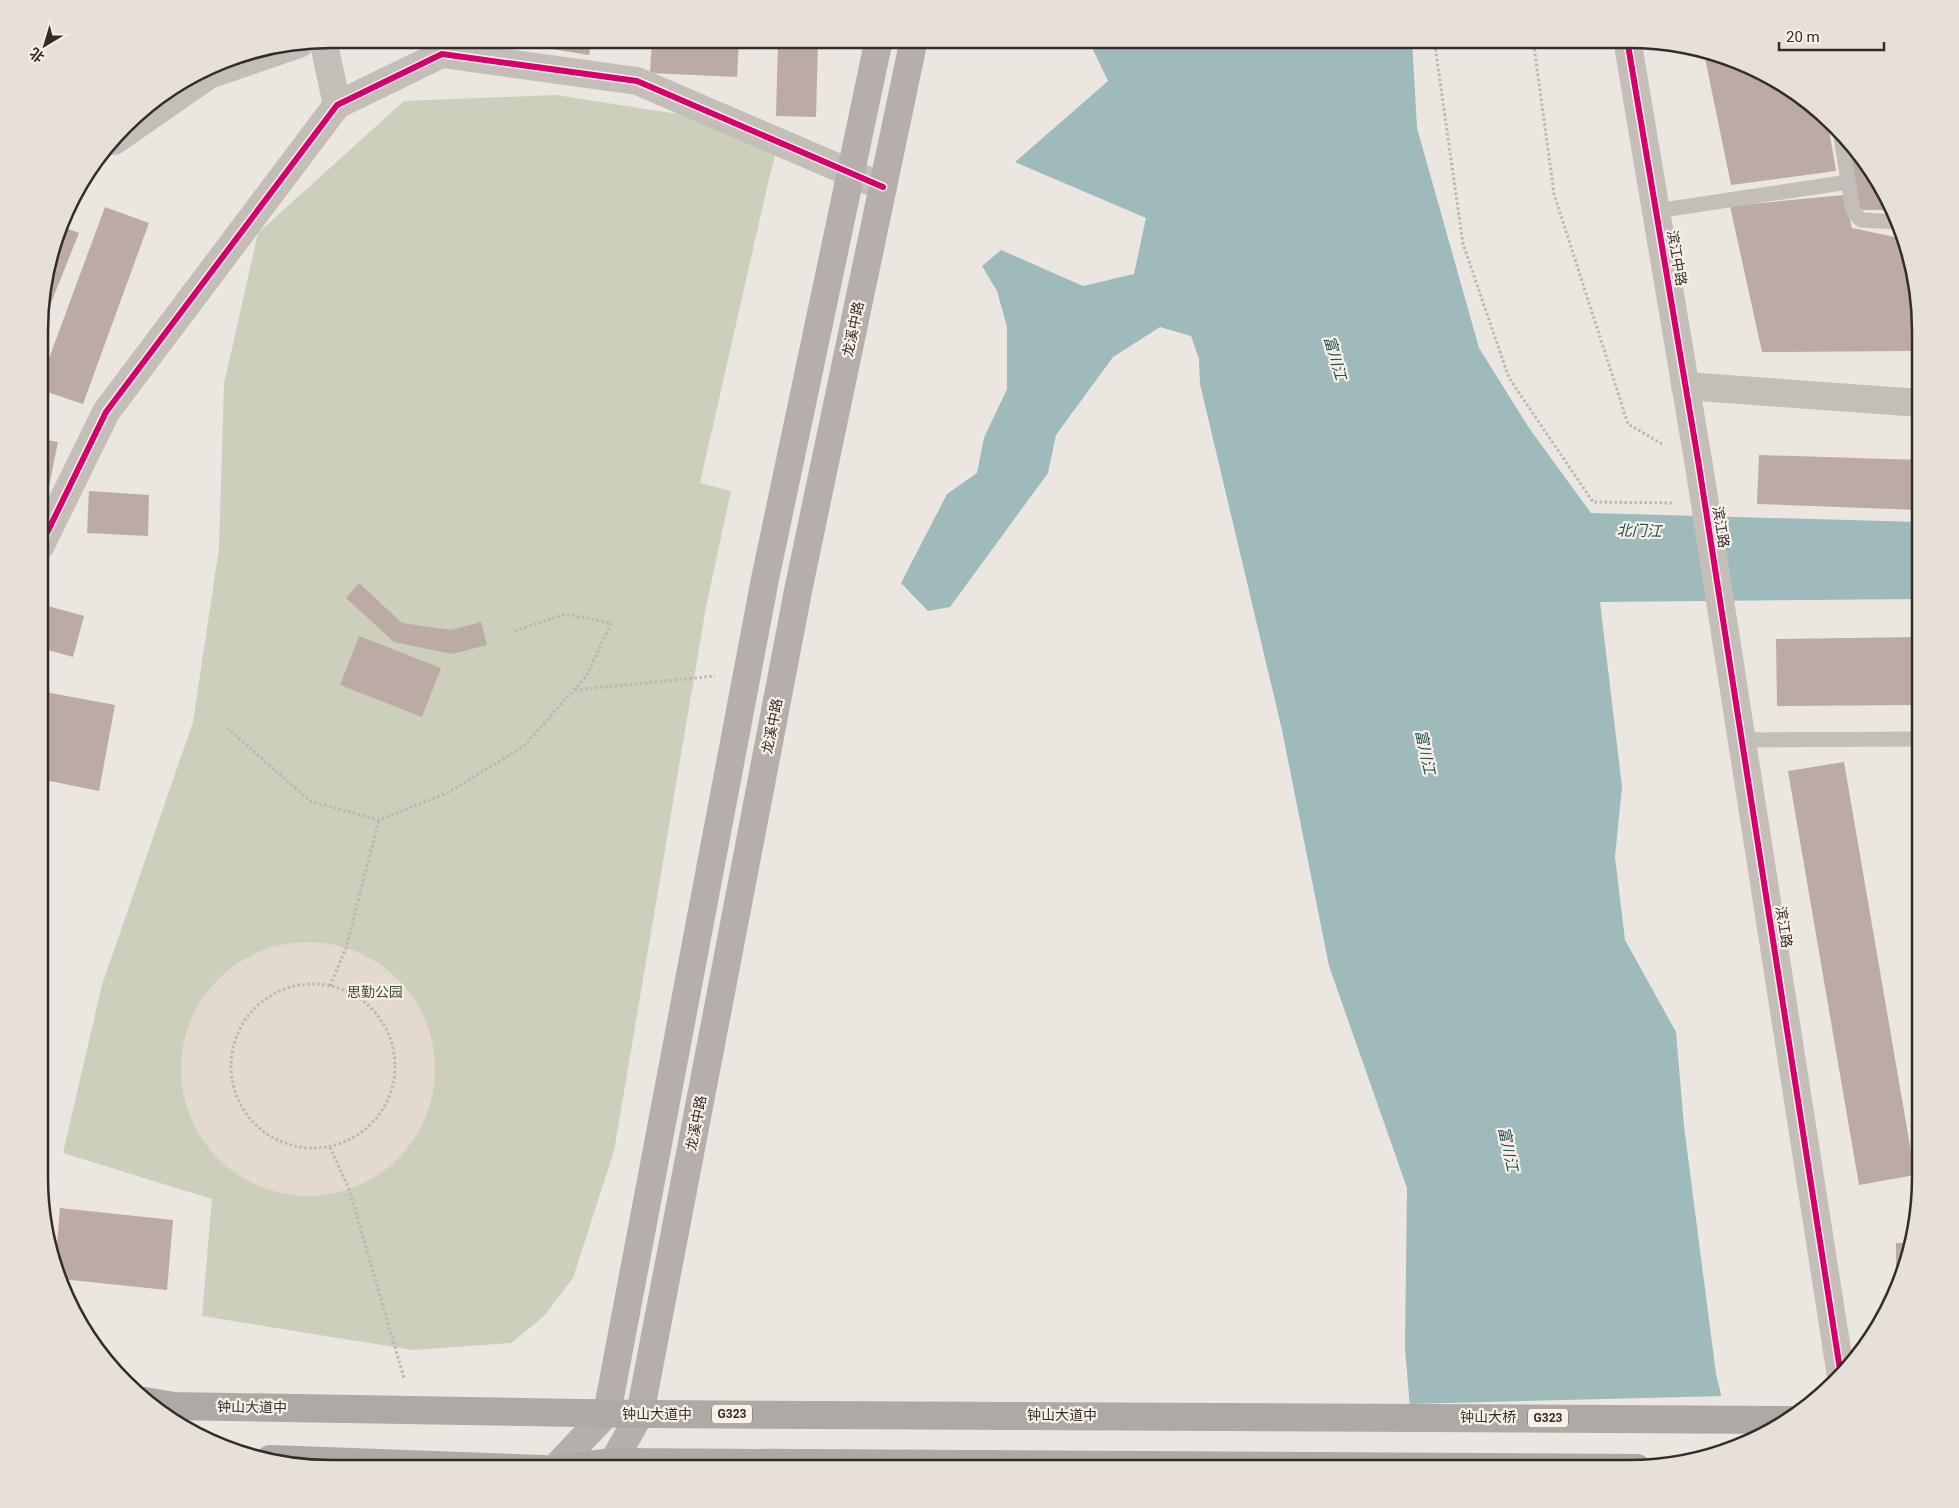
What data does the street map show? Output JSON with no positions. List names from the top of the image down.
{
  "streets": {
    "highway": ["钟山大道中", "G323", "钟山大桥"],
    "main road": ["龙溪中路"],
    "street": ["滨江中路", "滨江路"]
  },
  "crossings": [
    ["滨江中路", "滨江路"],
    ["龙溪中路", "钟山大道中"],
    ["钟山大道中", "钟山大桥"]
  ],
  "water": ["富川江", "北门江"],
  "parks": ["思勤公园"],
  "scale_bar": "20 m",
  "north": "bottom left"
}
